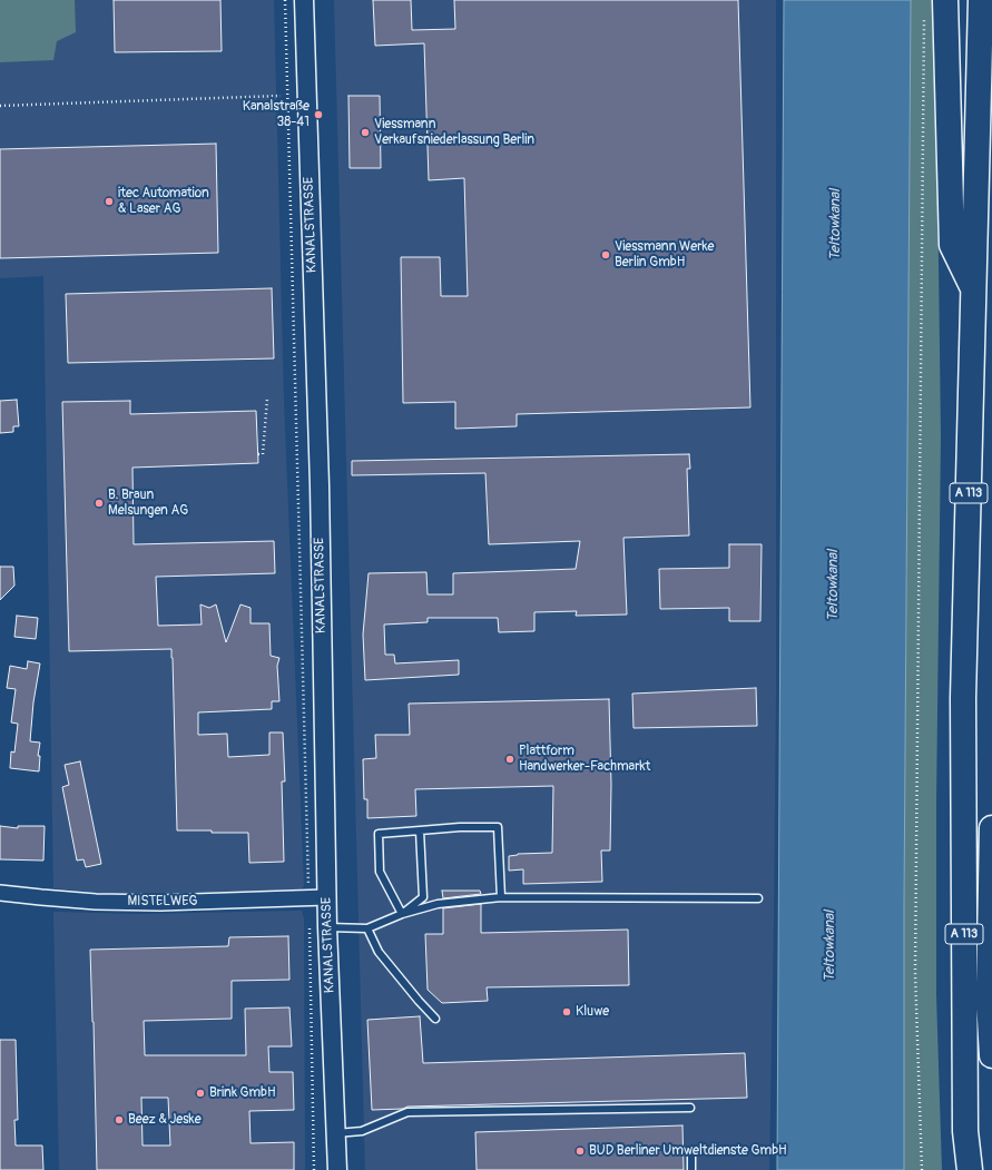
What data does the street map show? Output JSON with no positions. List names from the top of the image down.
{
  "streets": {
    "highway": ["A 113"],
    "street": ["KANALSTRASSE", "MISTELWEG"]
  },
  "crossings": [
    ["KANALSTRASSE", "MISTELWEG"]
  ],
  "water": ["Teltowkanal"],
  "places": [
    "Kanalstraße 38-41",
    "Viessmann Verkaufsniederlassung Berlin",
    "itec Automation & Laser AG",
    "Viessmann Werke Berlin GmbH",
    "B. Braun Melsungen AG",
    "Plattform Handwerker-Fachmarkt",
    "Kluwe",
    "Brink GmbH",
    "Beez & Jeske",
    "BUD Berliner Umweltdienste GmbH"
  ]
}
